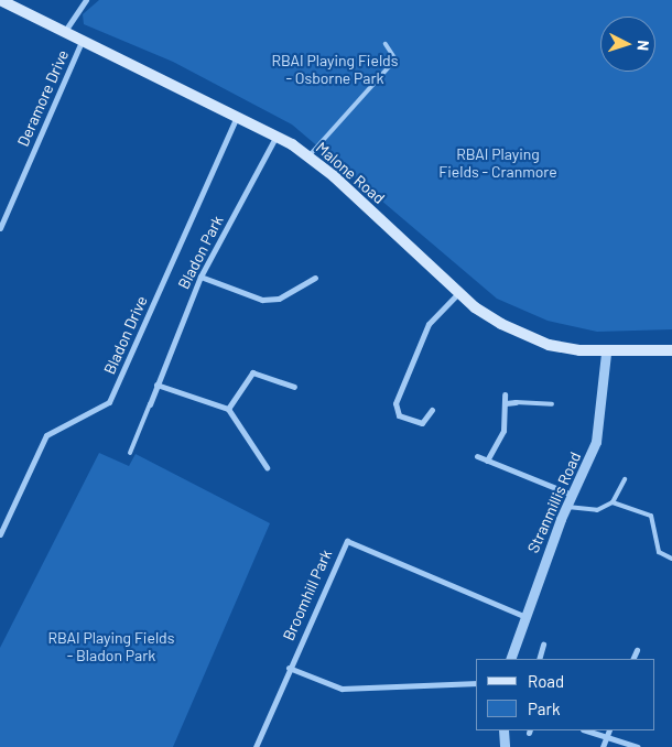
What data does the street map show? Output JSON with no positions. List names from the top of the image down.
{
  "streets": {
    "main road": ["Malone Road"],
    "street": [
      "Deramore Drive",
      "Bladon Park",
      "Bladon Drive",
      "Stranmillis Road",
      "Broomhill Park"
    ]
  },
  "crossings": [
    ["Deramore Drive", "Malone Road"],
    ["Malone Road", "Bladon Park"],
    ["Malone Road", "Bladon Drive"],
    ["Malone Road", "Stranmillis Road"],
    ["Stranmillis Road", "Broomhill Park"]
  ],
  "parks": ["RBAI Playing Fields - Osborne Park", "RBAI Playing Fields - Cranmore", "RBAI Playing Fields - Bladon Park"],
  "legend": ["Road", "Park"],
  "north": "right"
}
